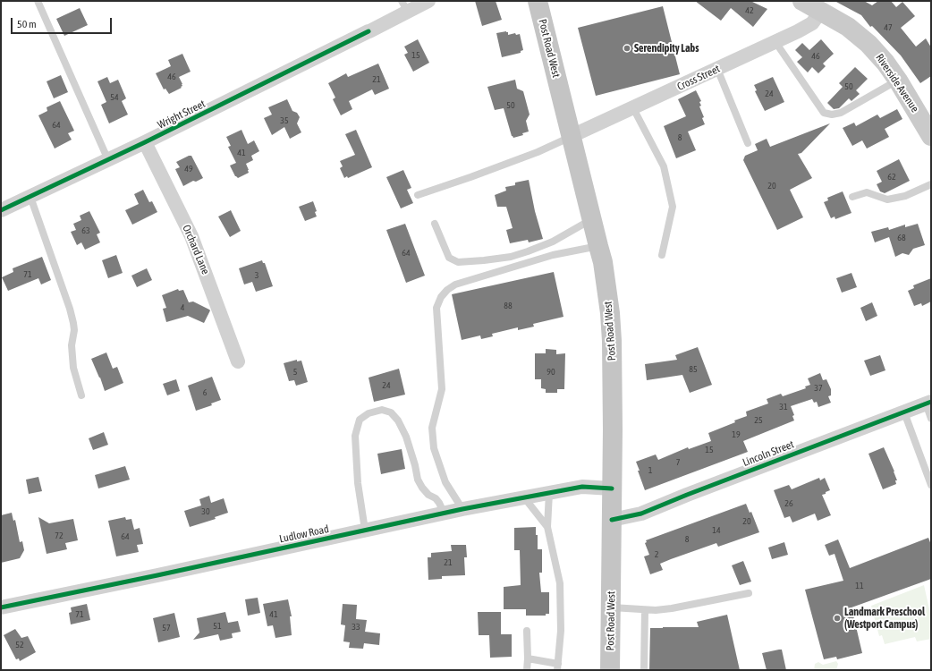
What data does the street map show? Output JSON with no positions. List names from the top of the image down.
{
  "streets": {
    "main road": ["Post Road West", "Riverside Avenue"],
    "street": [
      "Cross Street",
      "Wright Street",
      "Orchard Lane",
      "Lincoln Street",
      "Ludlow Road"
    ]
  },
  "crossings": [
    ["Post Road West", "Cross Street"],
    ["Post Road West", "Lincoln Street"],
    ["Post Road West", "Ludlow Road"],
    ["Cross Street", "Riverside Avenue"],
    ["Wright Street", "Orchard Lane"]
  ],
  "places": ["Serendipity Labs", "Landmark Preschool (Westport Campus)"],
  "house_numbers": [
    "42",
    "47",
    "15",
    "46",
    "46",
    "21",
    "50",
    "24",
    "54",
    "50",
    "35",
    "64",
    "8",
    "41",
    "49",
    "62",
    "20",
    "63",
    "68",
    "64",
    "71",
    "3",
    "88",
    "4",
    "85",
    "5",
    "90",
    "24",
    "37",
    "6",
    "31",
    "25",
    "19",
    "15",
    "7",
    "1",
    "26",
    "30",
    "20",
    "14",
    "72",
    "64",
    "8",
    "2",
    "21",
    "11",
    "71",
    "41",
    "51",
    "33",
    "57",
    "52"
  ],
  "scale_bar": "50 m"
}
